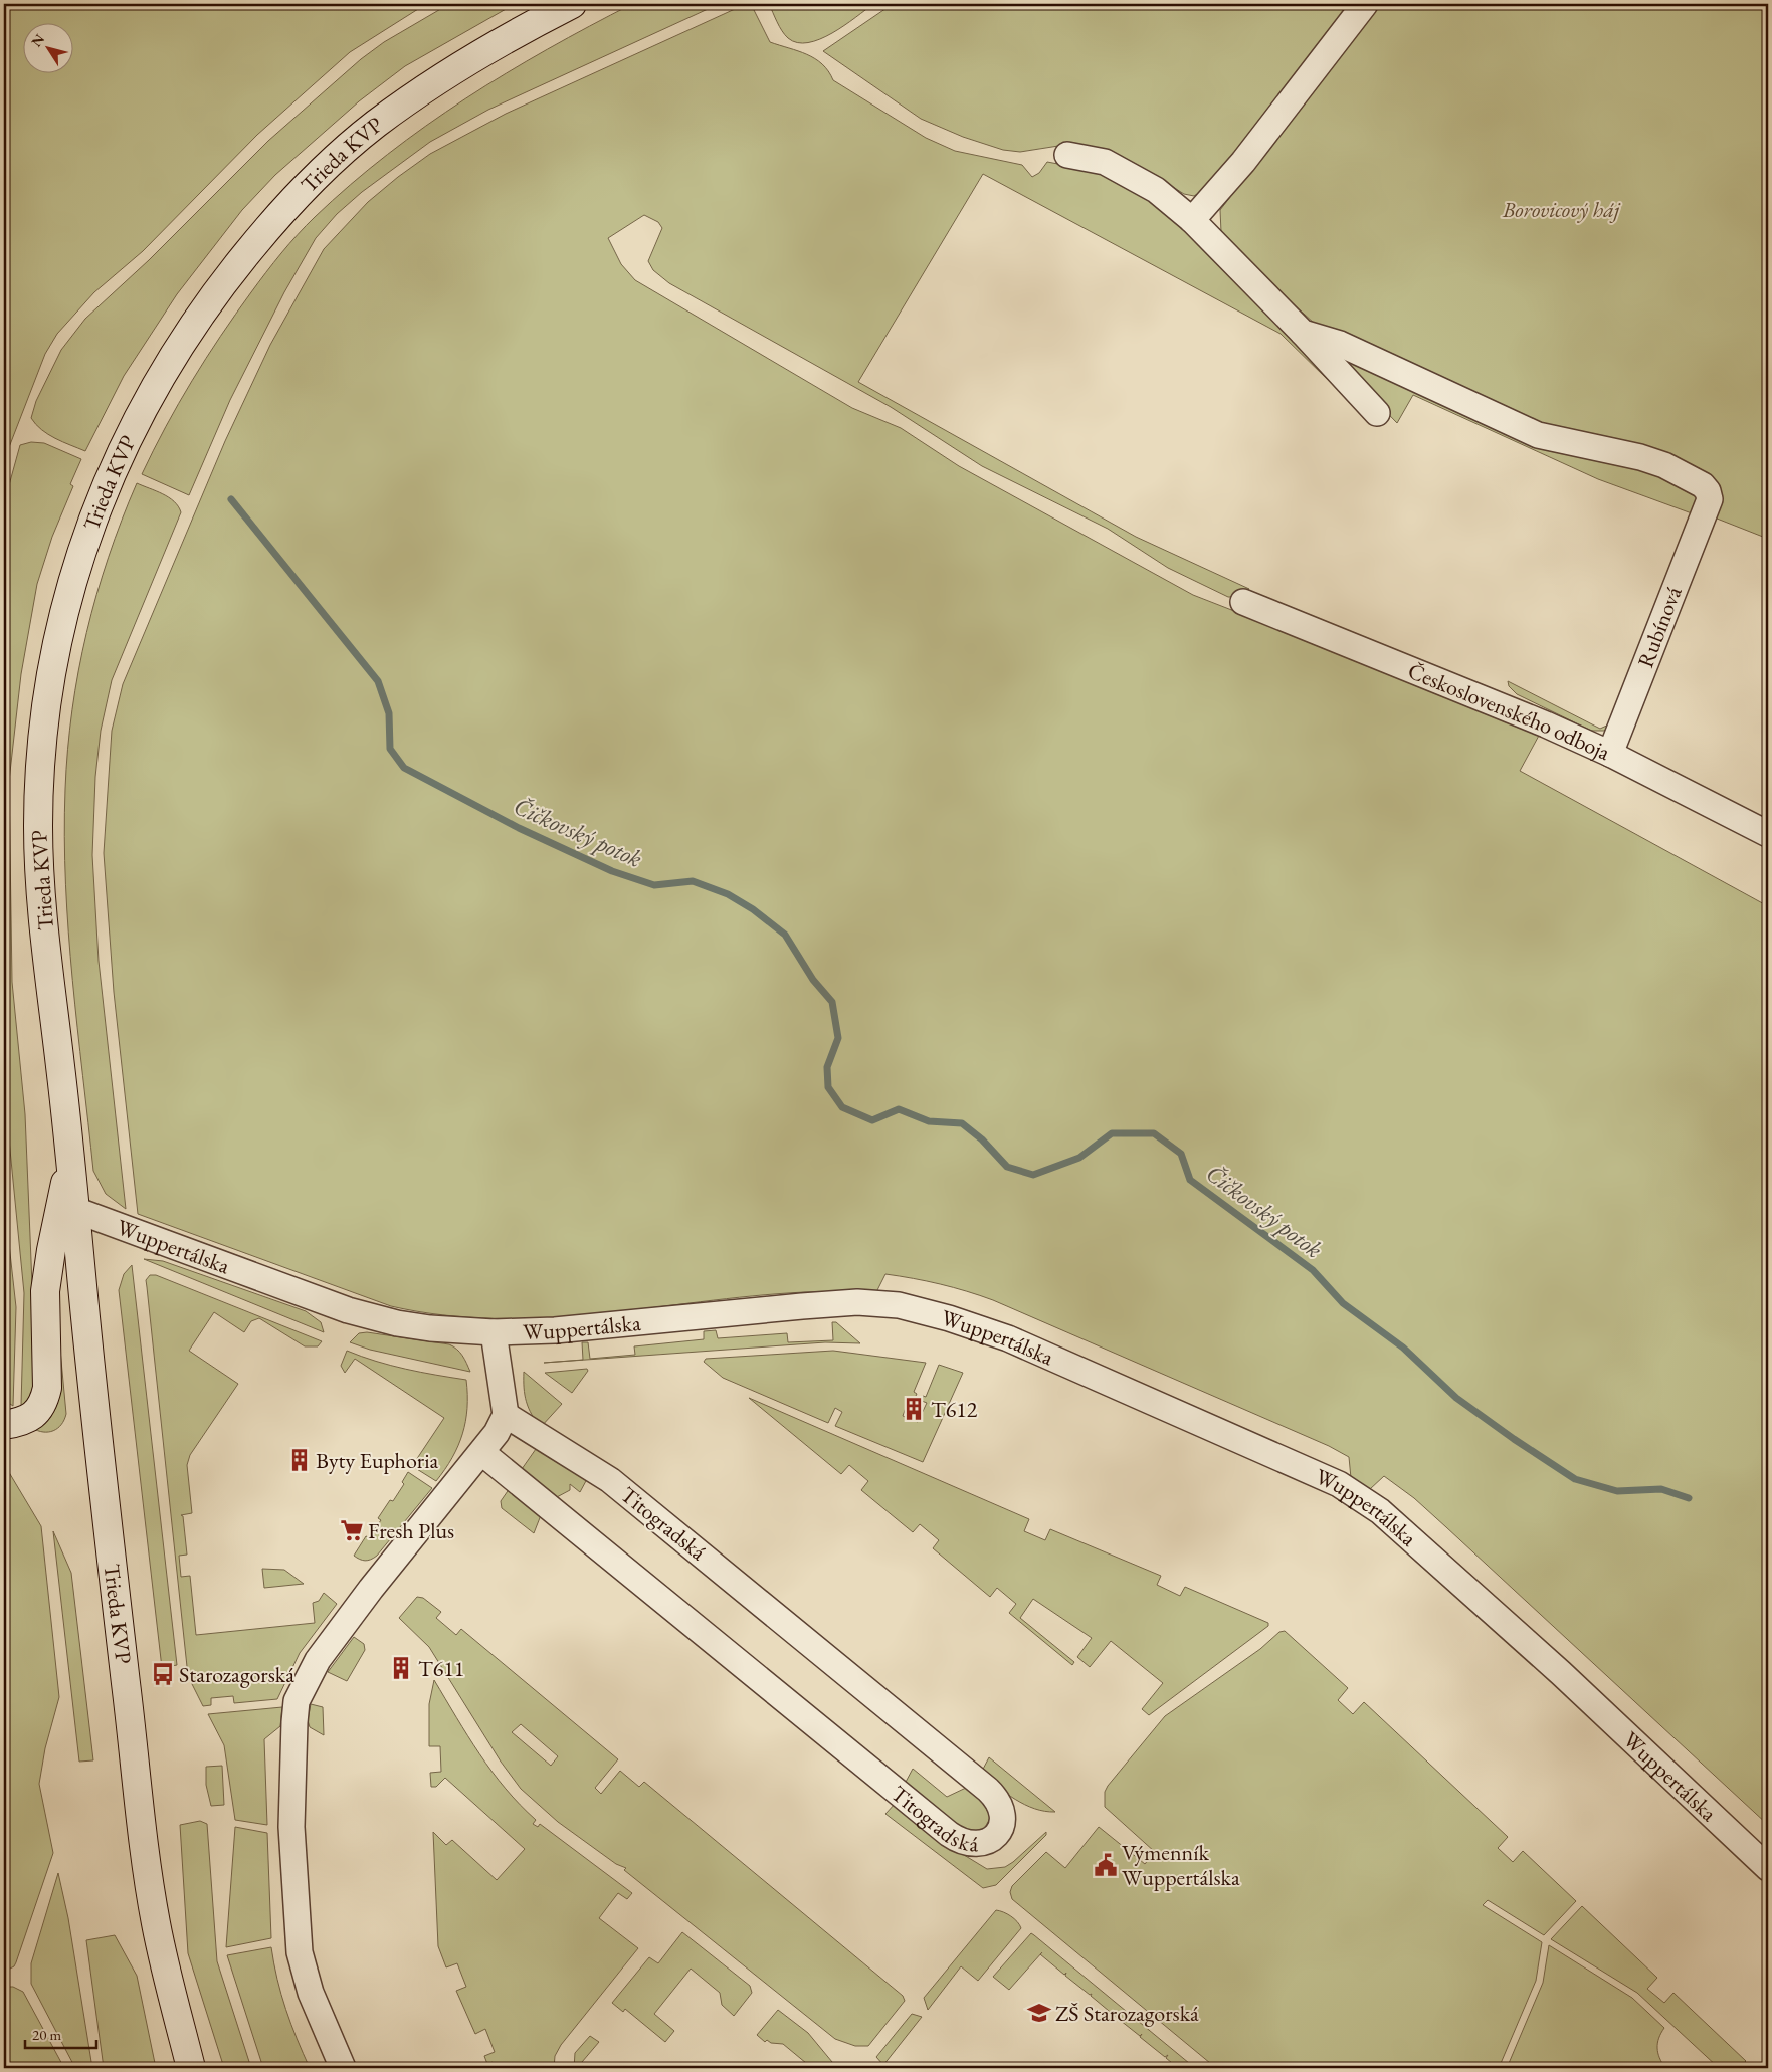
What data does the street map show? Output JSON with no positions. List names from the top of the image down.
{
  "streets": {
    "street": [
      "Trieda KVP",
      "Rubínová",
      "Československého odboja",
      "Wuppertálska",
      "Titogradská"
    ]
  },
  "crossings": [
    ["Trieda KVP", "Wuppertálska"],
    ["Rubínová", "Československého odboja"]
  ],
  "water": ["Čičkovský potok"],
  "parks": ["Borovicový háj"],
  "places": {
    "building": ["T612", "Byty Euphoria", "T611"],
    "supermarket": ["Fresh Plus"],
    "bus stop": ["Starozagorská"],
    "public building": ["Výmenník Wuppertálska"],
    "school or university": ["ZŠ Starozagorská"]
  },
  "scale_bar": "20 m",
  "north": "top left"
}
